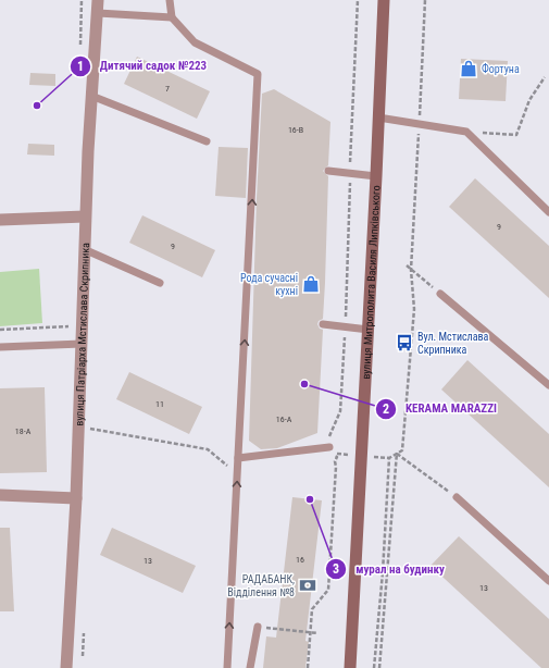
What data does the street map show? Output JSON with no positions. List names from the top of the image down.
{
  "streets": {
    "main road": ["вулиця Митрополита Василя Липківського"],
    "street": ["вулиця Патріарха Мстислава Скрипника"]
  },
  "places": {
    "shop": ["Фортуна", "Рода сучасні кухні"],
    "other": ["Дитячий садок №223", "KERAMA MARAZZI", "мурал на будинку"],
    "bus stop": ["Вул. Мстислава Скрипника"],
    "bank": ["РАДАБАНК, Відділення №8"]
  },
  "house_numbers": [
    "7",
    "16-В",
    "9",
    "9",
    "11",
    "16-А",
    "18-А",
    "16",
    "13",
    "13"
  ]
}
